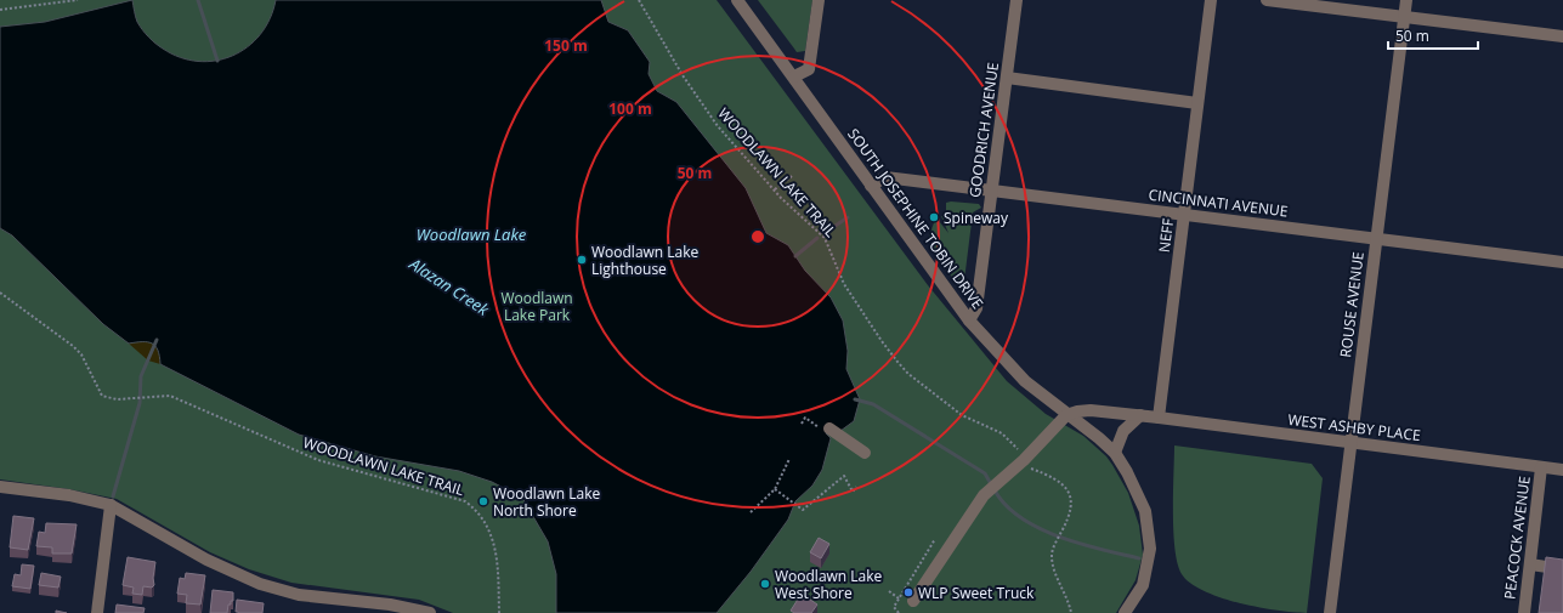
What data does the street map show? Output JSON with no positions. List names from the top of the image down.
{
  "streets": {
    "street": [
      "GOODRICH AVENUE",
      "CINCINNATI AVENUE",
      "SOUTH JOSEPHINE TOBIN DRIVE",
      "NEFF",
      "ROUSE AVENUE",
      "WEST ASHBY PLACE",
      "PEACOCK AVENUE"
    ],
    "path": ["WOODLAWN LAKE TRAIL"]
  },
  "crossings": [
    ["GOODRICH AVENUE", "CINCINNATI AVENUE"],
    ["GOODRICH AVENUE", "SOUTH JOSEPHINE TOBIN DRIVE"],
    ["CINCINNATI AVENUE", "SOUTH JOSEPHINE TOBIN DRIVE"],
    ["CINCINNATI AVENUE", "NEFF"],
    ["CINCINNATI AVENUE", "ROUSE AVENUE"],
    ["SOUTH JOSEPHINE TOBIN DRIVE", "WEST ASHBY PLACE"],
    ["NEFF", "WEST ASHBY PLACE"],
    ["ROUSE AVENUE", "WEST ASHBY PLACE"],
    ["WEST ASHBY PLACE", "PEACOCK AVENUE"]
  ],
  "water": ["Woodlawn Lake", "Alazan Creek"],
  "parks": ["Woodlawn Lake Park"],
  "places": [
    "Spineway",
    "Woodlawn Lake Lighthouse",
    "Woodlawn Lake North Shore",
    "Woodlawn Lake West Shore",
    "WLP Sweet Truck"
  ],
  "scale_bar": "50 m",
  "rings": ["150 m", "100 m", "50 m"]
}
